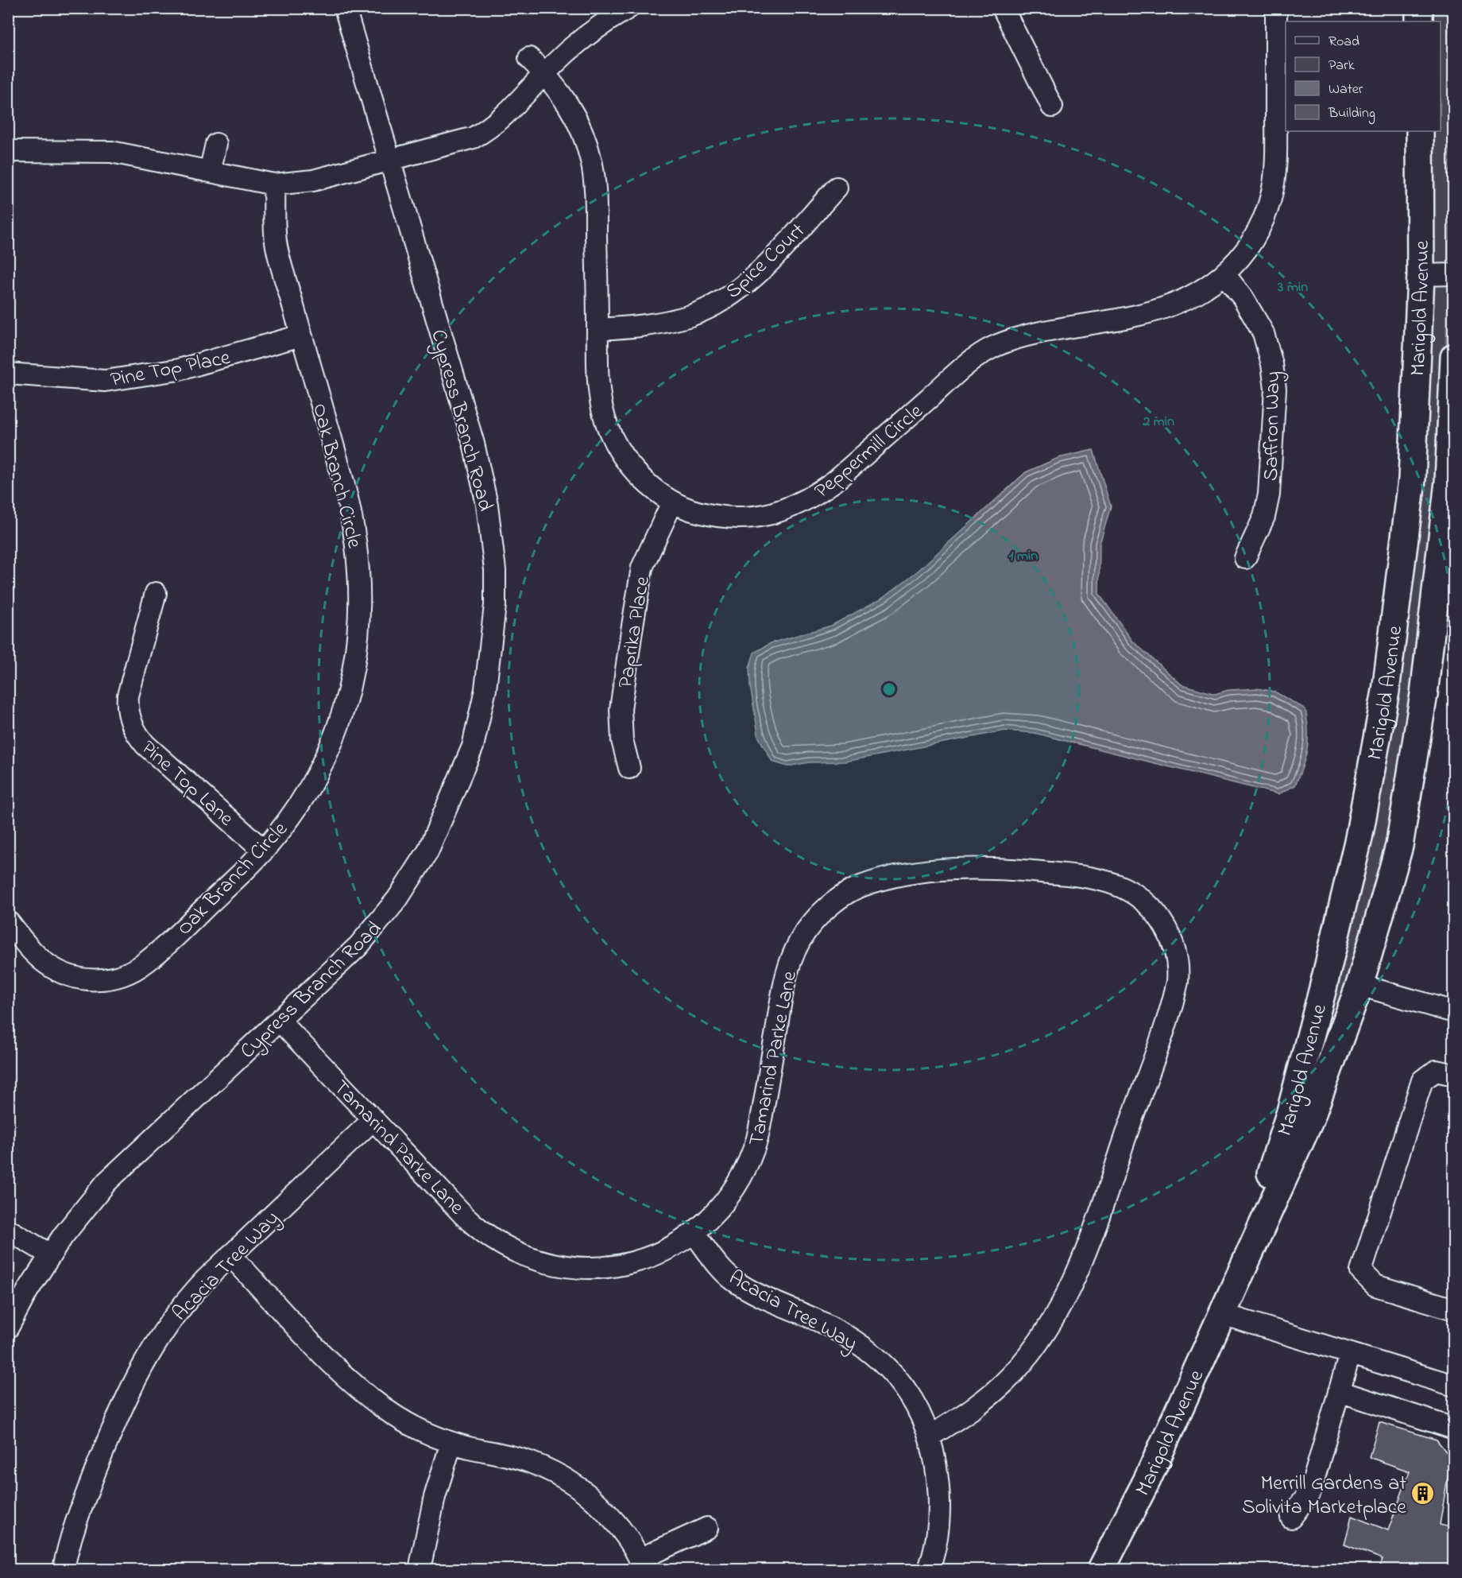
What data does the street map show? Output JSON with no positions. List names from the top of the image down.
{
  "streets": {
    "main road": ["Marigold Avenue"],
    "street": [
      "Spice Court",
      "Pine Top Place",
      "Cypress Branch Road",
      "Saffron Way",
      "Peppermill Circle",
      "Oak Branch Circle",
      "Paprika Place",
      "Pine Top Lane",
      "Tamarind Parke Lane",
      "Acacia Tree Way"
    ]
  },
  "crossings": [
    ["Spice Court", "Peppermill Circle"],
    ["Pine Top Place", "Oak Branch Circle"],
    ["Cypress Branch Road", "Tamarind Parke Lane"],
    ["Saffron Way", "Peppermill Circle"],
    ["Peppermill Circle", "Paprika Place"],
    ["Oak Branch Circle", "Pine Top Lane"],
    ["Tamarind Parke Lane", "Acacia Tree Way"]
  ],
  "places": {
    "building": ["Merrill Gardens at Solivita Marketplace"]
  },
  "legend": [
    "Road",
    "Park",
    "Water",
    "Building"
  ],
  "rings": ["3 min", "2 min", "1 min"]
}
